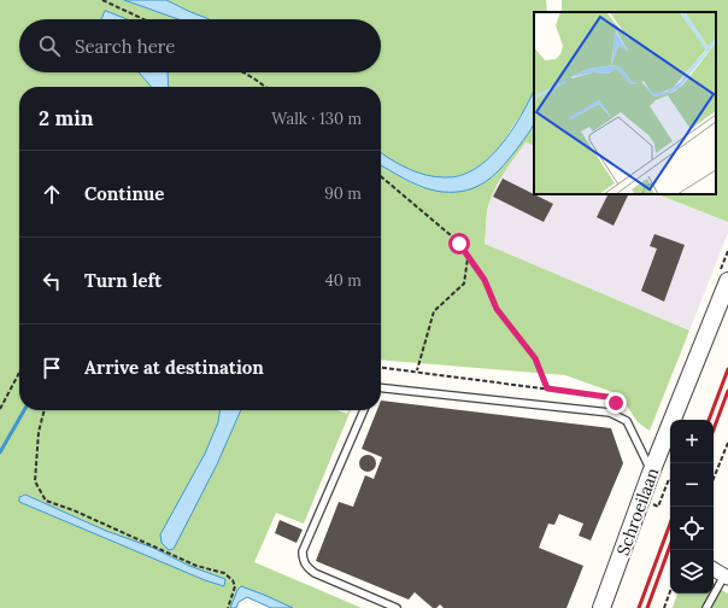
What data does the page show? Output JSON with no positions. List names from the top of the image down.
{
  "streets": {
    "street": ["Schroeilaan"]
  },
  "page": {
    "search": "Search here",
    "heading": ["2 min", "Walk · 130 m"],
    "list": [
      ["Continue", "90 m"],
      ["Turn left", "40 m"],
      "Arrive at destination"
    ],
    "map_buttons": ["+", "−"]
  }
}
